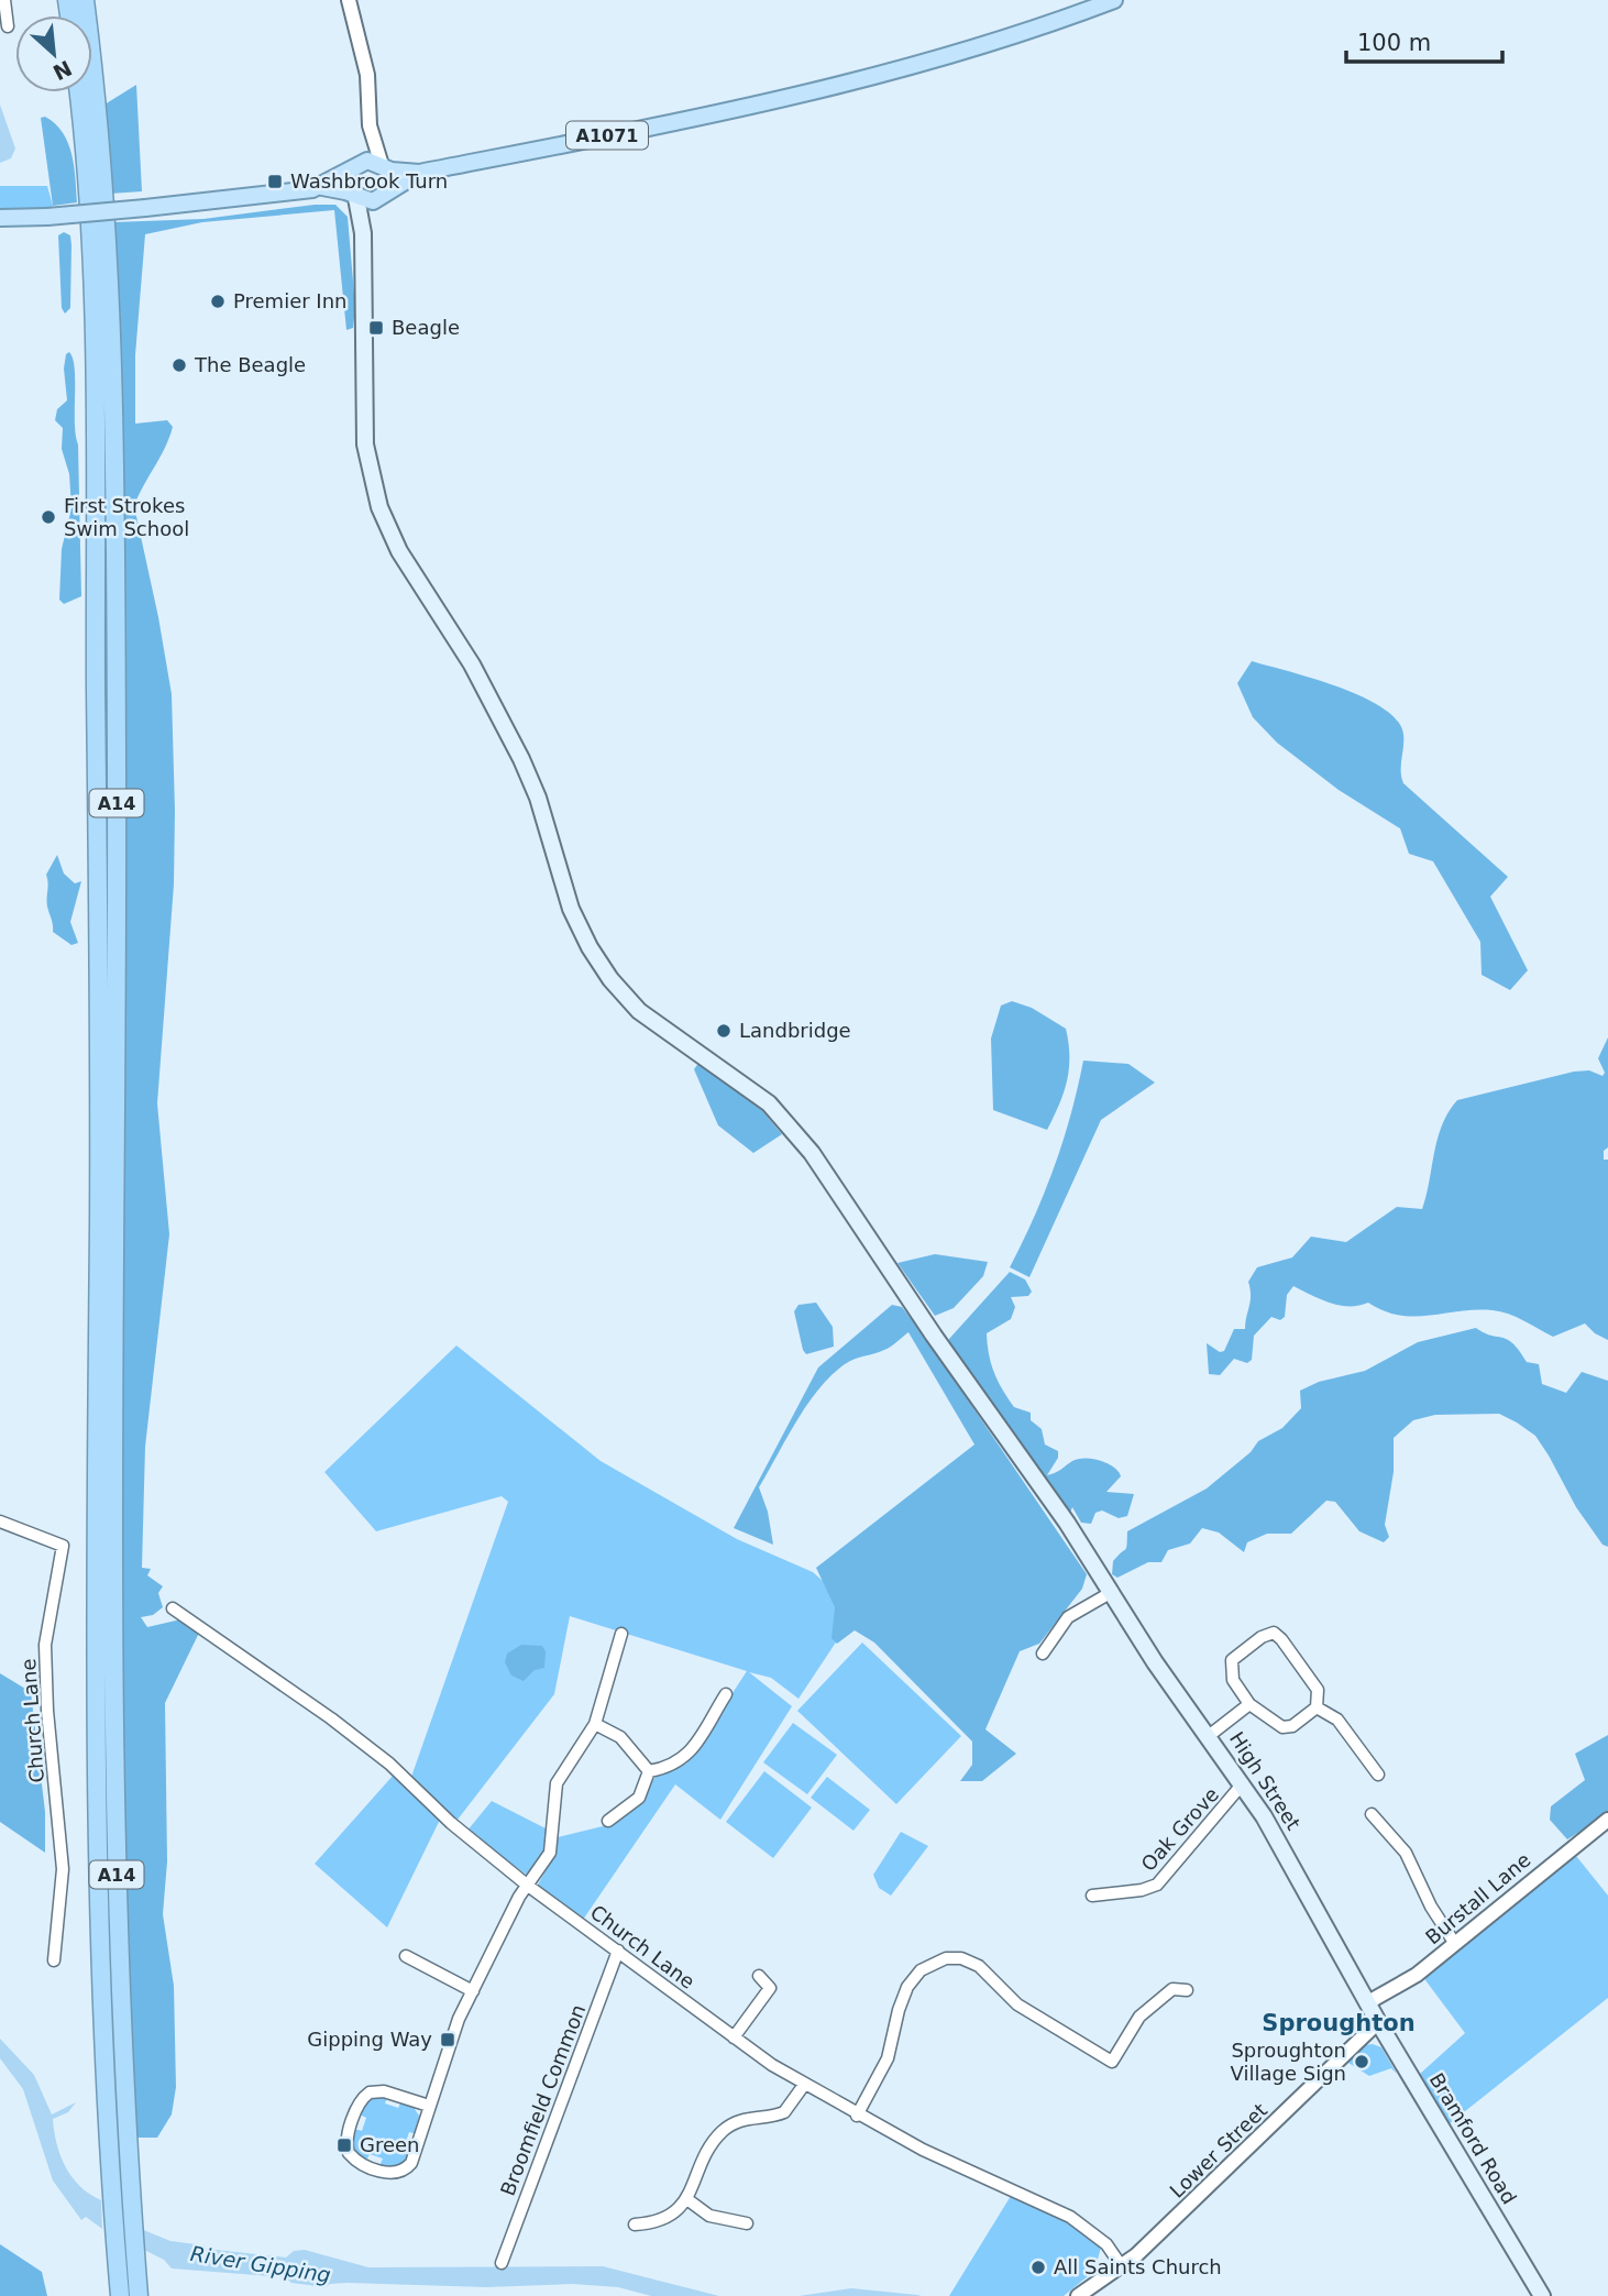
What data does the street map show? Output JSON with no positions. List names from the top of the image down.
{
  "streets": {
    "highway": ["A14"],
    "main road": ["A1071", "High Street", "Bramford Road"],
    "street": [
      "Church Lane",
      "Oak Grove",
      "Burstall Lane",
      "Broomfield Common",
      "Lower Street"
    ]
  },
  "crossings": [
    ["A1071", "High Street"],
    ["Church Lane", "Broomfield Common"],
    ["Church Lane", "Lower Street"],
    ["High Street", "Oak Grove"],
    ["High Street", "Burstall Lane"],
    ["High Street", "Bramford Road"],
    ["Burstall Lane", "Bramford Road"],
    ["Bramford Road", "Lower Street"]
  ],
  "districts": ["Sproughton"],
  "water": ["River Gipping"],
  "places": {
    "transit": [
      "Washbrook Turn",
      "Beagle",
      "Gipping Way",
      "Green"
    ],
    "other": [
      "Premier Inn",
      "The Beagle",
      "First Strokes Swim School",
      "Landbridge",
      "Sproughton Village Sign",
      "All Saints Church"
    ]
  },
  "scale_bar": "100 m",
  "north": "bottom right"
}
